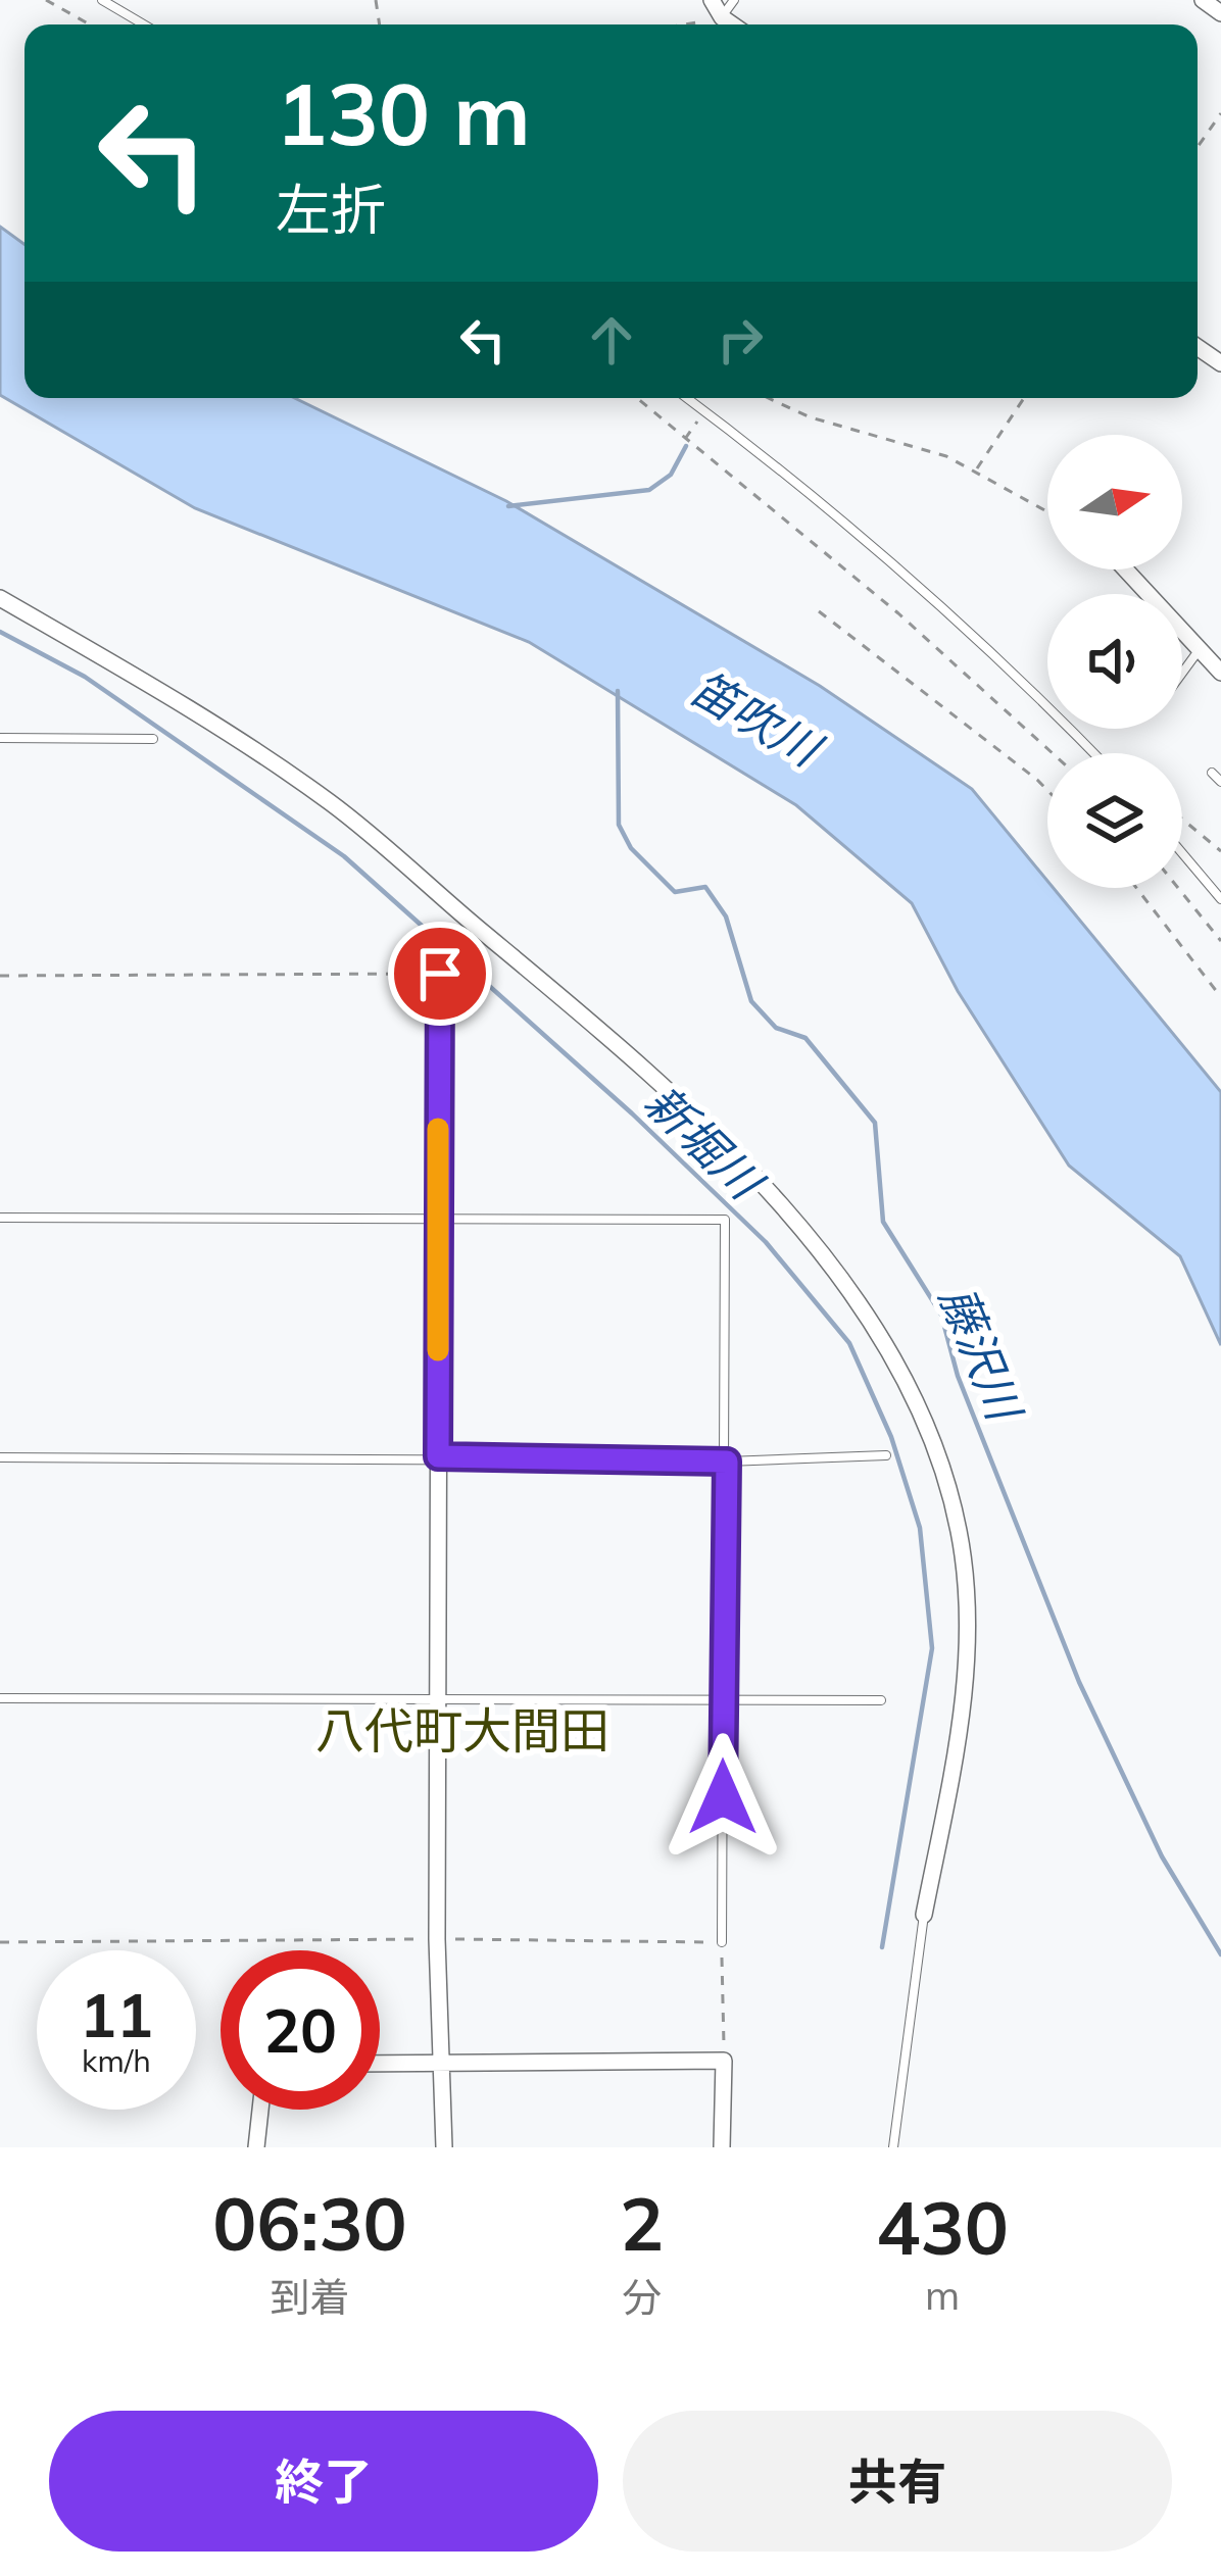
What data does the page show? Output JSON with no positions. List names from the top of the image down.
{
  "districts": ["八代町大間田"],
  "water": ["笛吹川", "新堀川", "藤沢川"],
  "north": "right",
  "page": {
    "turn": ["130 m", "左折"],
    "speed": "11 km/h",
    "limit": "20",
    "eta": [
      "06:30",
      "到着",
      "2",
      "分",
      "430",
      "m"
    ],
    "buttons": ["終了", "共有"]
  }
}
